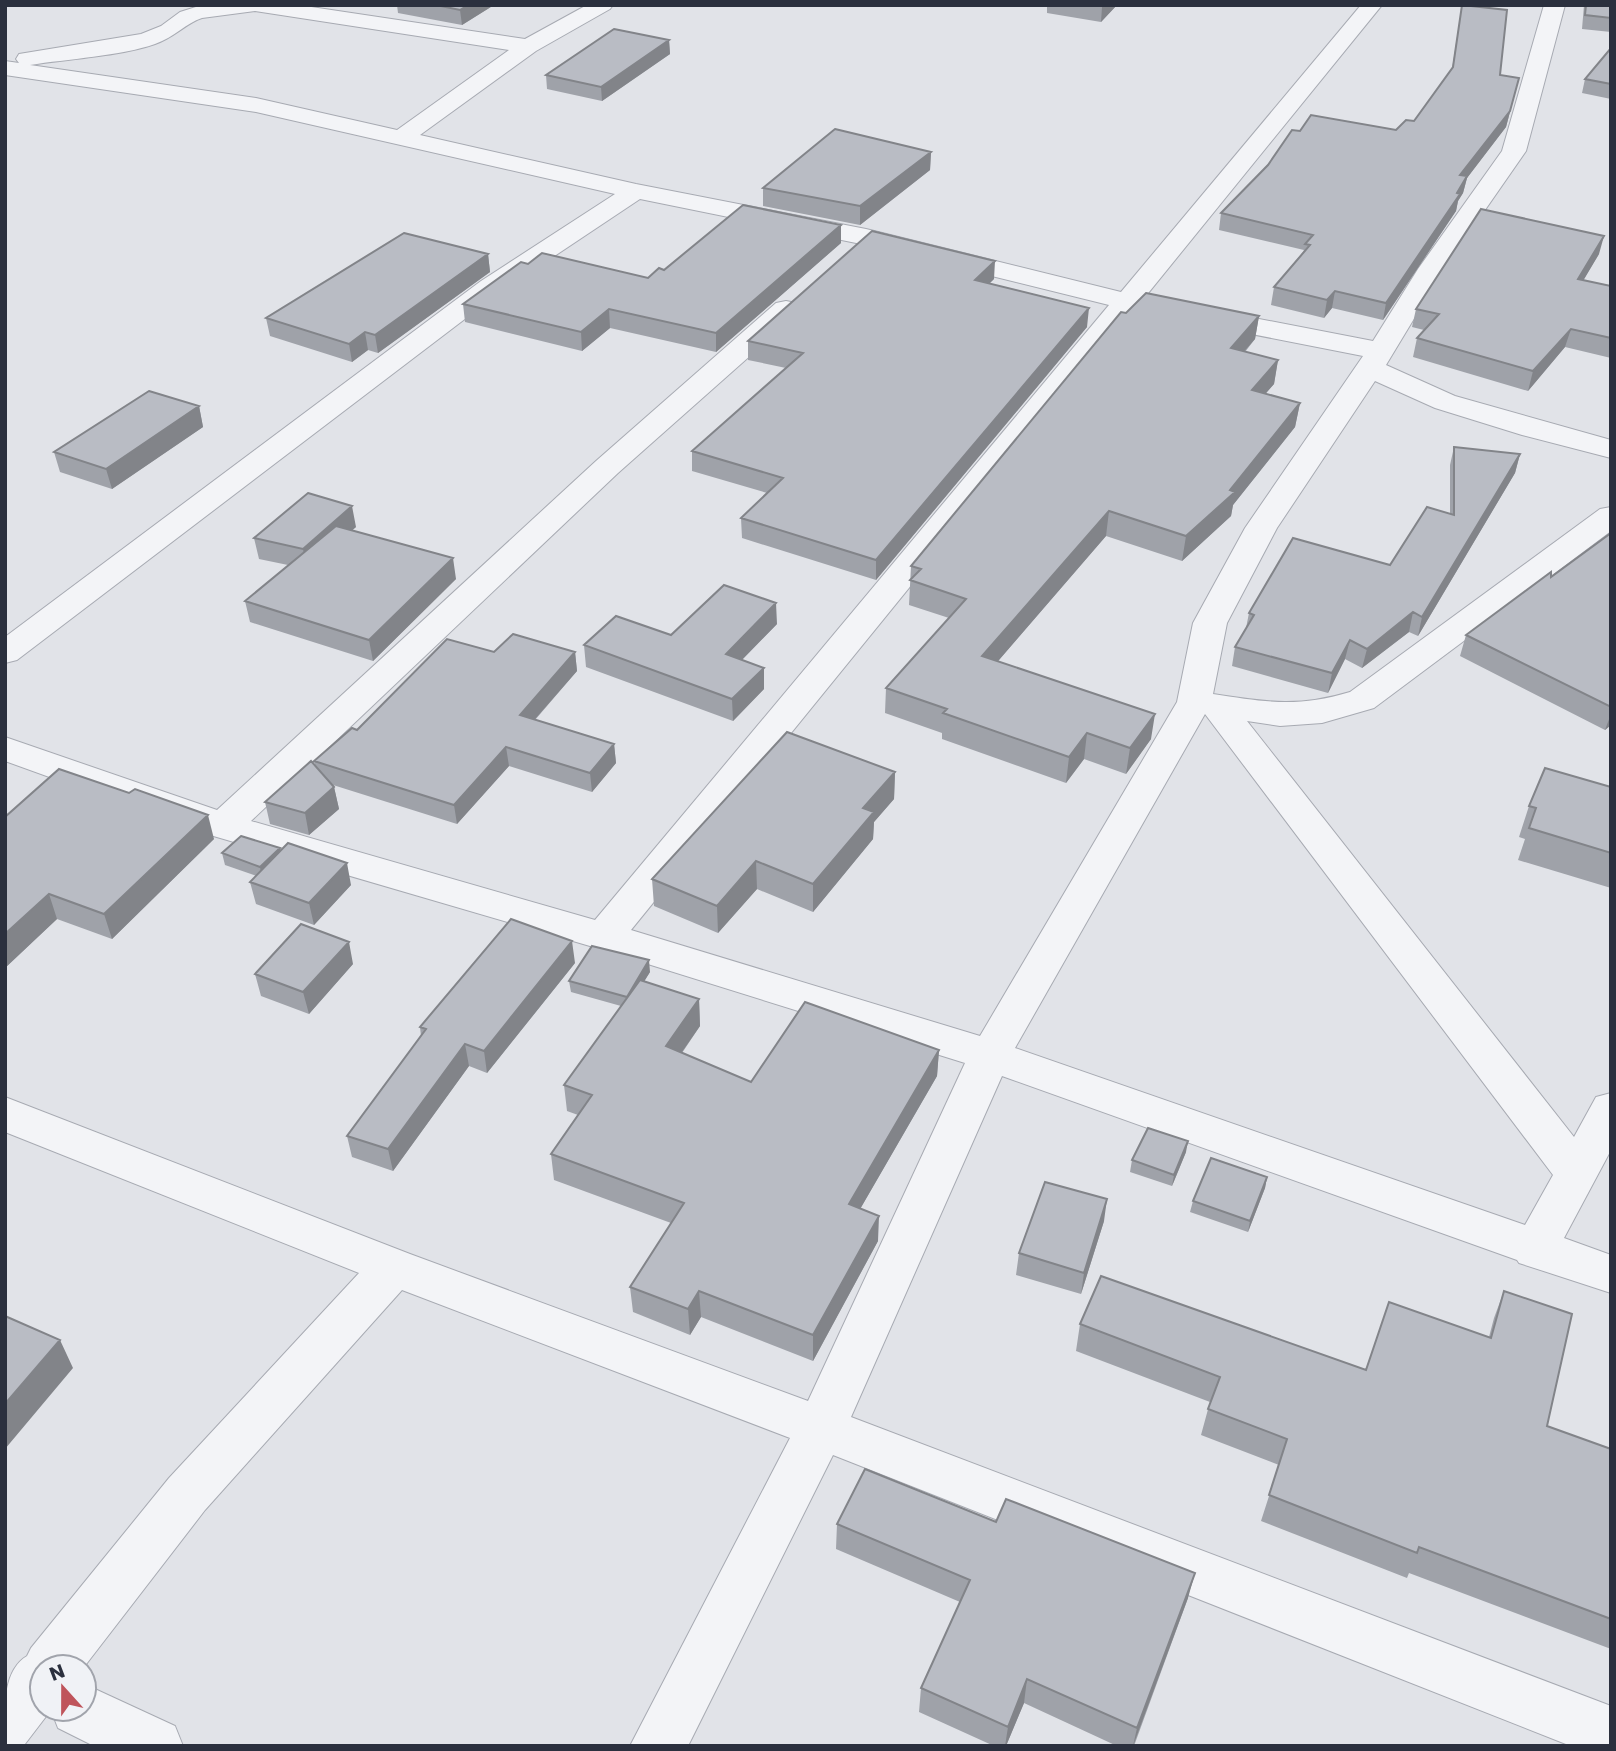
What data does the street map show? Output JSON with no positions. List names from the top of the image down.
{
  "north": "top"
}
